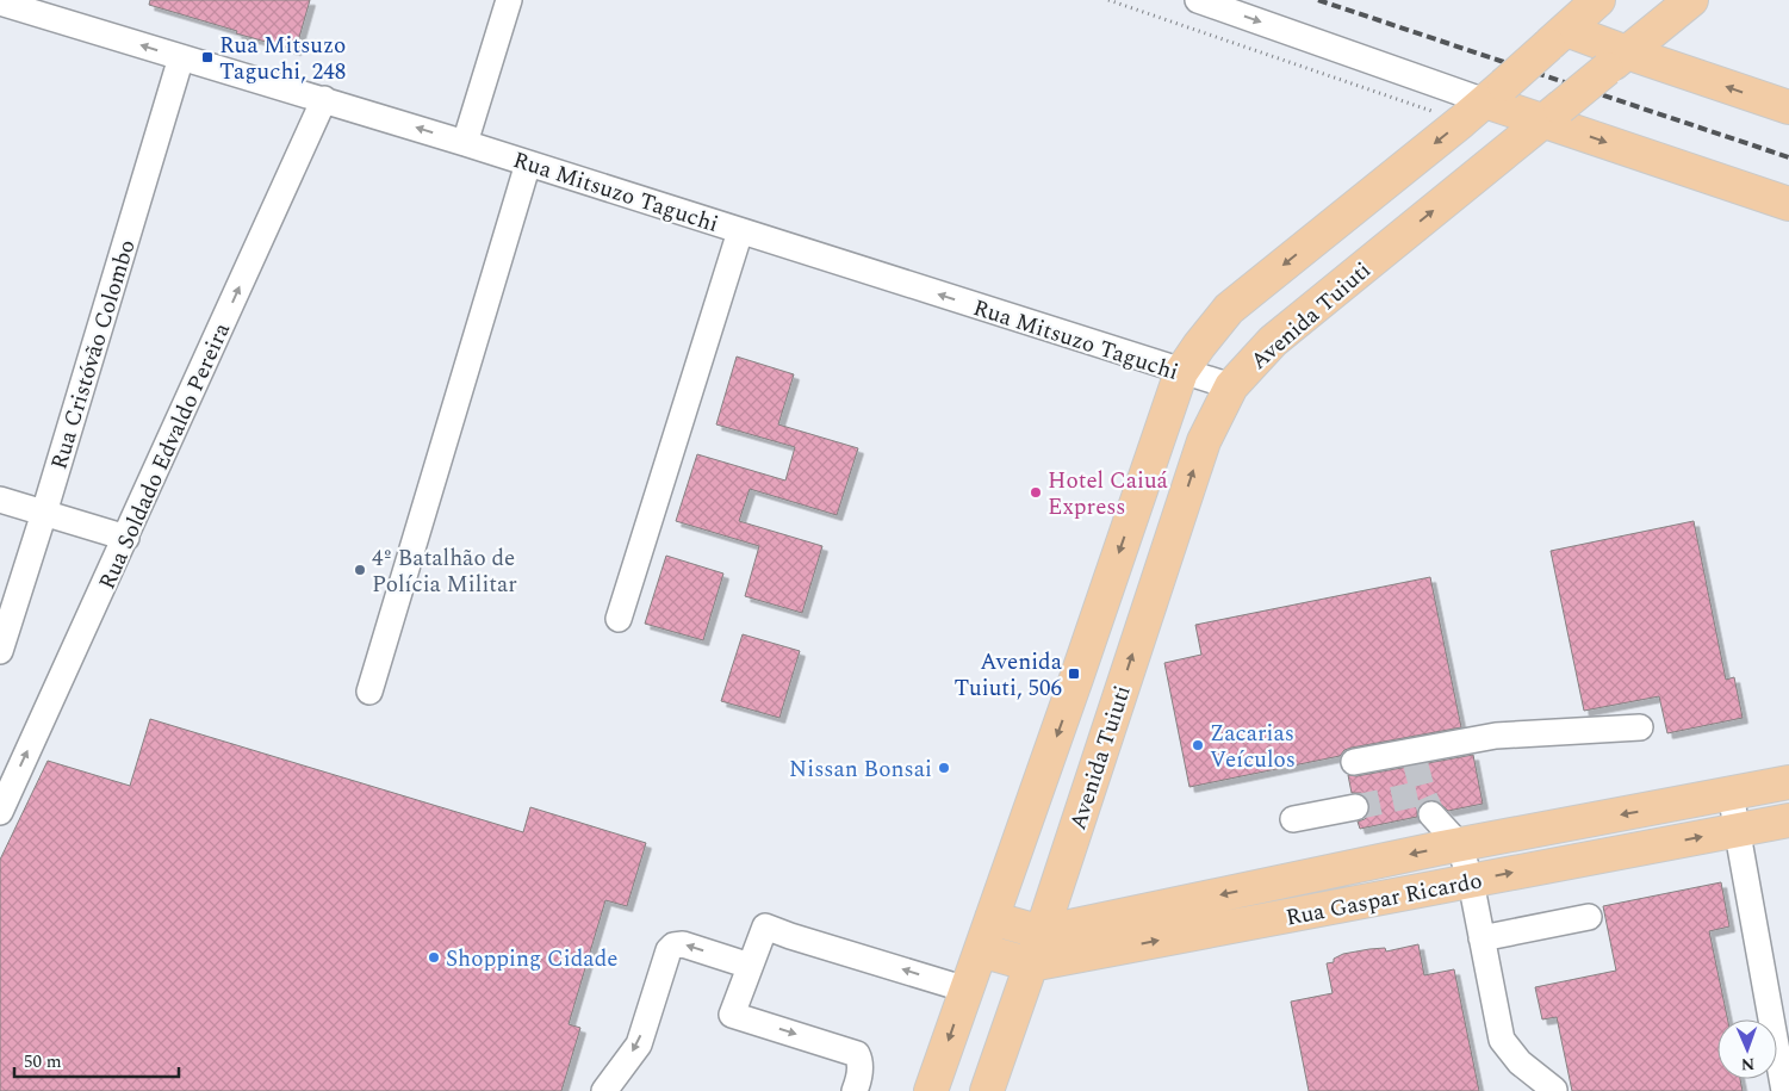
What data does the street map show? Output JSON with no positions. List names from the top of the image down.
{
  "streets": {
    "main road": ["Avenida Tuiuti", "Rua Gaspar Ricardo"],
    "street": ["Rua Mitsuzo Taguchi", "Rua Cristóvão Colombo", "Rua Soldado Edvaldo Pereira"]
  },
  "crossings": [
    ["Rua Mitsuzo Taguchi", "Avenida Tuiuti"],
    ["Rua Mitsuzo Taguchi", "Rua Cristóvão Colombo"],
    ["Rua Mitsuzo Taguchi", "Rua Soldado Edvaldo Pereira"],
    ["Avenida Tuiuti", "Rua Gaspar Ricardo"]
  ],
  "one_way": ["Rua Mitsuzo Taguchi", "Rua Soldado Edvaldo Pereira"],
  "places": {
    "transit": ["Rua Mitsuzo Taguchi, 248", "Avenida Tuiuti, 506"],
    "other": [
      "Hotel Caiuá Express",
      "4º Batalhão de Polícia Militar",
      "Zacarias Veículos",
      "Nissan Bonsai",
      "Shopping Cidade"
    ]
  },
  "scale_bar": "50 m",
  "north": "bottom"
}
